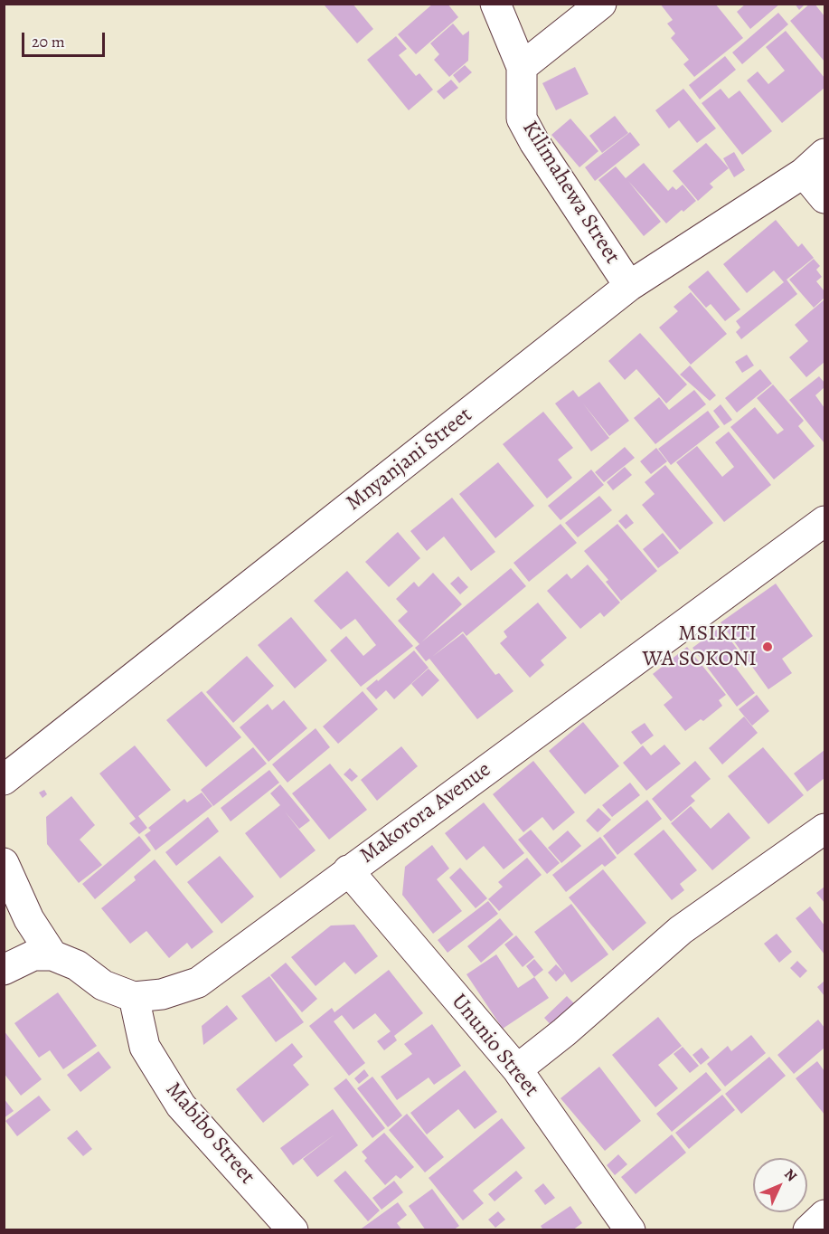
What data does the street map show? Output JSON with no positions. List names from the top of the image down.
{
  "streets": {
    "street": [
      "Kilimahewa Street",
      "Mnyanjani Street",
      "Makorora Avenue",
      "Ununio Street",
      "Mabibo Street"
    ]
  },
  "crossings": [
    ["Kilimahewa Street", "Mnyanjani Street"],
    ["Makorora Avenue", "Ununio Street"],
    ["Makorora Avenue", "Mabibo Street"]
  ],
  "places": ["MSIKITI WA SOKONI"],
  "scale_bar": "20 m",
  "north": "top right"
}
